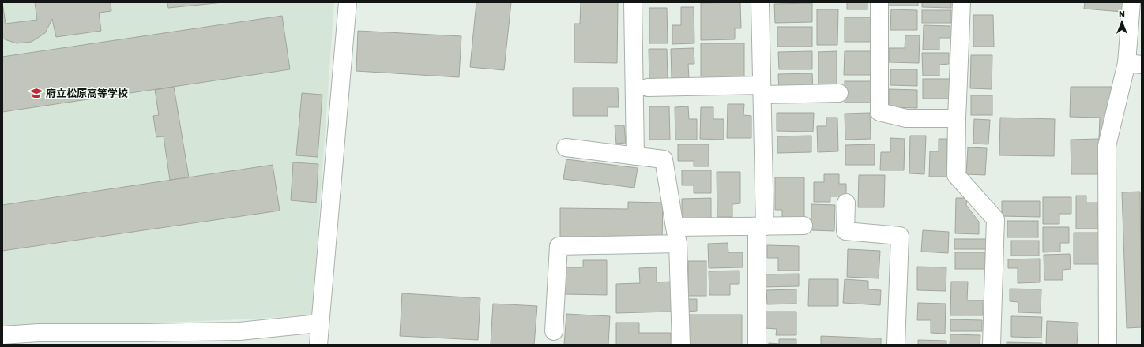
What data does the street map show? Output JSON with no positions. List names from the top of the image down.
{
  "places": {
    "school or university": ["府立松原高等学校"]
  },
  "north": "top"
}
